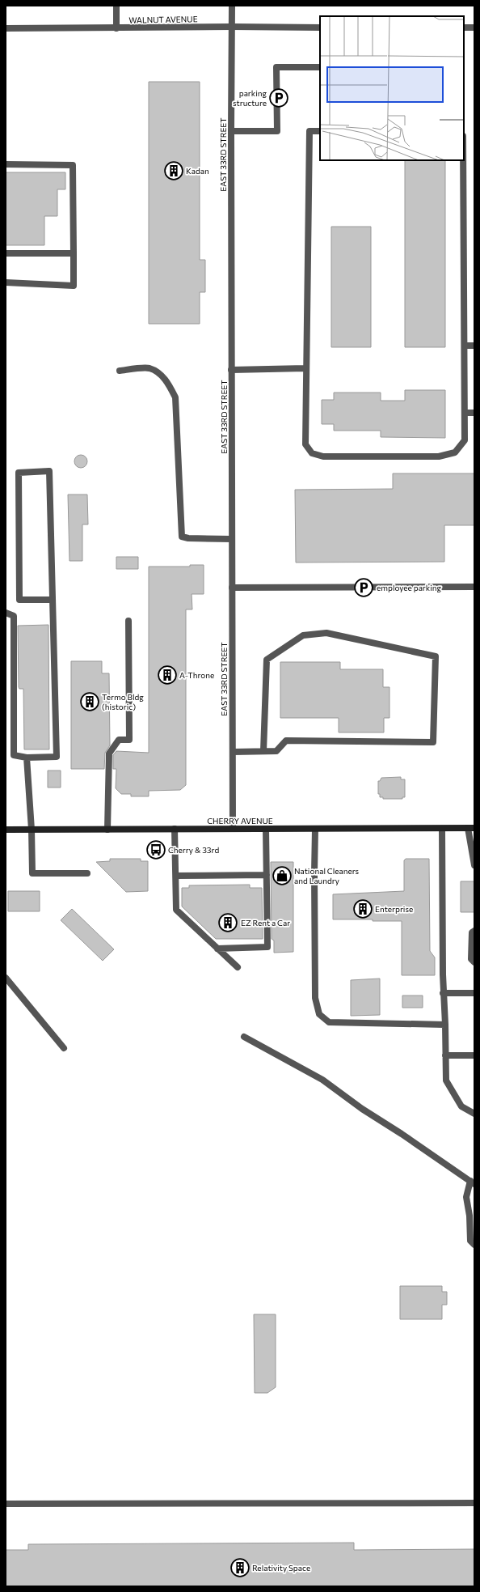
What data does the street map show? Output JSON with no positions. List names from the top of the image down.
{
  "streets": {
    "main road": ["CHERRY AVENUE"],
    "street": ["WALNUT AVENUE", "EAST 33RD STREET"]
  },
  "crossings": [
    ["WALNUT AVENUE", "EAST 33RD STREET"],
    ["EAST 33RD STREET", "CHERRY AVENUE"]
  ],
  "places": {
    "parking": ["parking structure", "employee parking"],
    "building": [
      "Kadan",
      "A-Throne",
      "Termo Bldg (historic)",
      "Enterprise",
      "EZ Rent a Car",
      "Relativity Space"
    ],
    "bus stop": ["Cherry & 33rd"],
    "shop": ["National Cleaners and Laundry"]
  }
}
